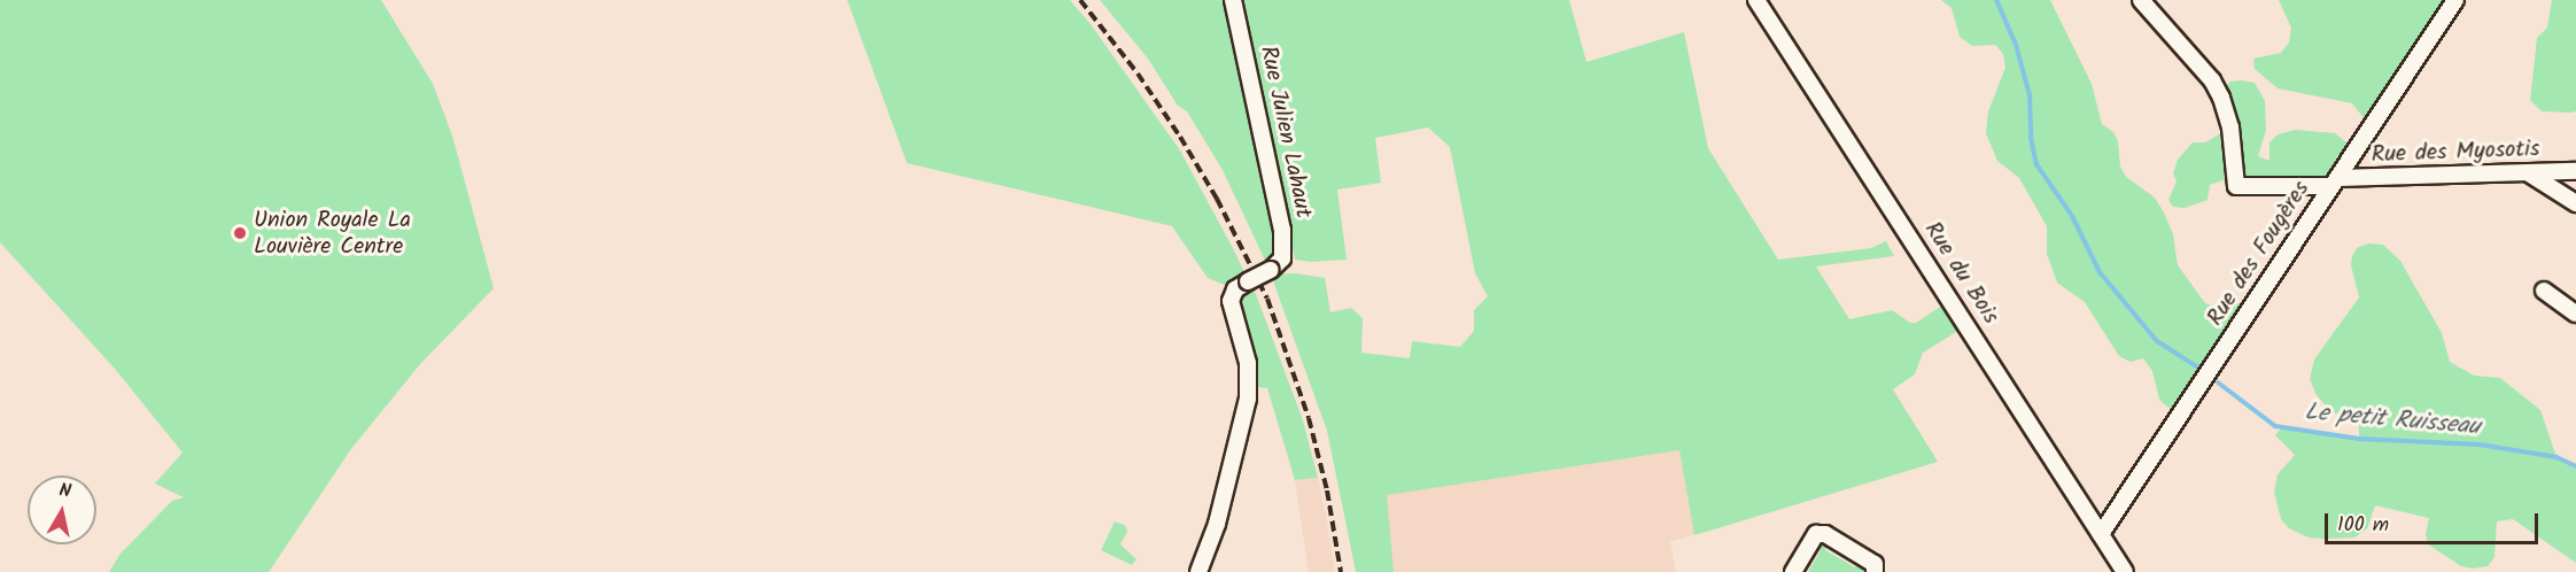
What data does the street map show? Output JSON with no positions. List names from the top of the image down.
{
  "streets": {
    "street": [
      "Rue Julien Lahaut",
      "Rue des Myosotis",
      "Rue des Fougères",
      "Rue du Bois"
    ]
  },
  "crossings": [
    ["Rue des Myosotis", "Rue des Fougères"],
    ["Rue des Fougères", "Rue du Bois"]
  ],
  "water": ["Le petit Ruisseau"],
  "places": ["Union Royale La Louvière Centre"],
  "scale_bar": "100 m",
  "north": "top"
}
